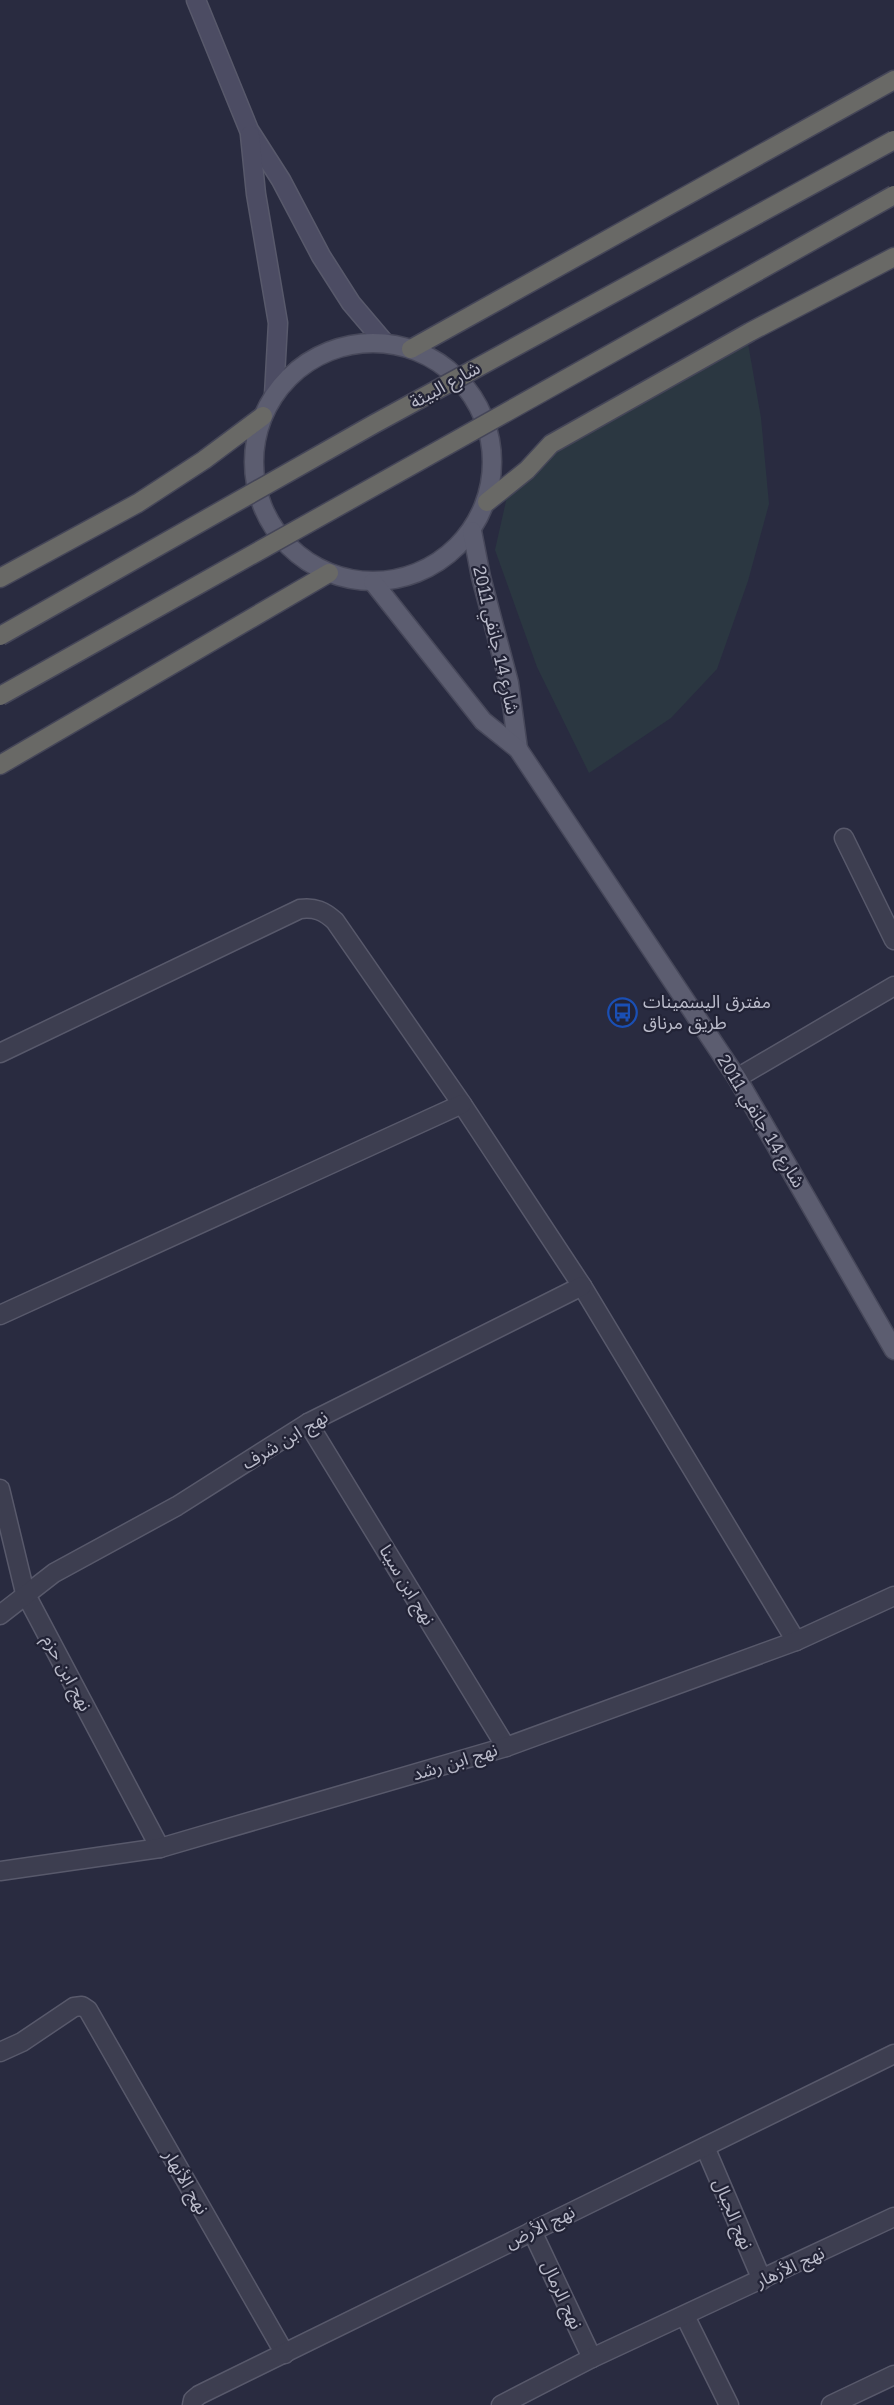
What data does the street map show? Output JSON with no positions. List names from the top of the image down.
{
  "streets": {
    "highway": ["شارع البيئة"],
    "main road": ["شارع 14 جانفي 2011"],
    "street": [
      "نهج ابن شرف",
      "نهج ابن سينا",
      "نهج ابن حزم",
      "نهج ابن رشد",
      "نهج الأنهار",
      "نهج الجبال",
      "نهج الأرض",
      "نهج الأزهار",
      "نهج الرمال"
    ]
  },
  "crossings": [
    ["نهج ابن شرف", "نهج ابن سينا"],
    ["نهج ابن شرف", "نهج ابن حزم"],
    ["نهج ابن سينا", "نهج ابن رشد"],
    ["نهج ابن حزم", "نهج ابن رشد"],
    ["نهج الأنهار", "نهج الأرض"],
    ["نهج الجبال", "نهج الأرض"],
    ["نهج الجبال", "نهج الأزهار"],
    ["نهج الأرض", "نهج الرمال"],
    ["نهج الأزهار", "نهج الرمال"]
  ],
  "places": {
    "bus stop": ["مفترق اليسمينات طريق مرناق"]
  }
}
